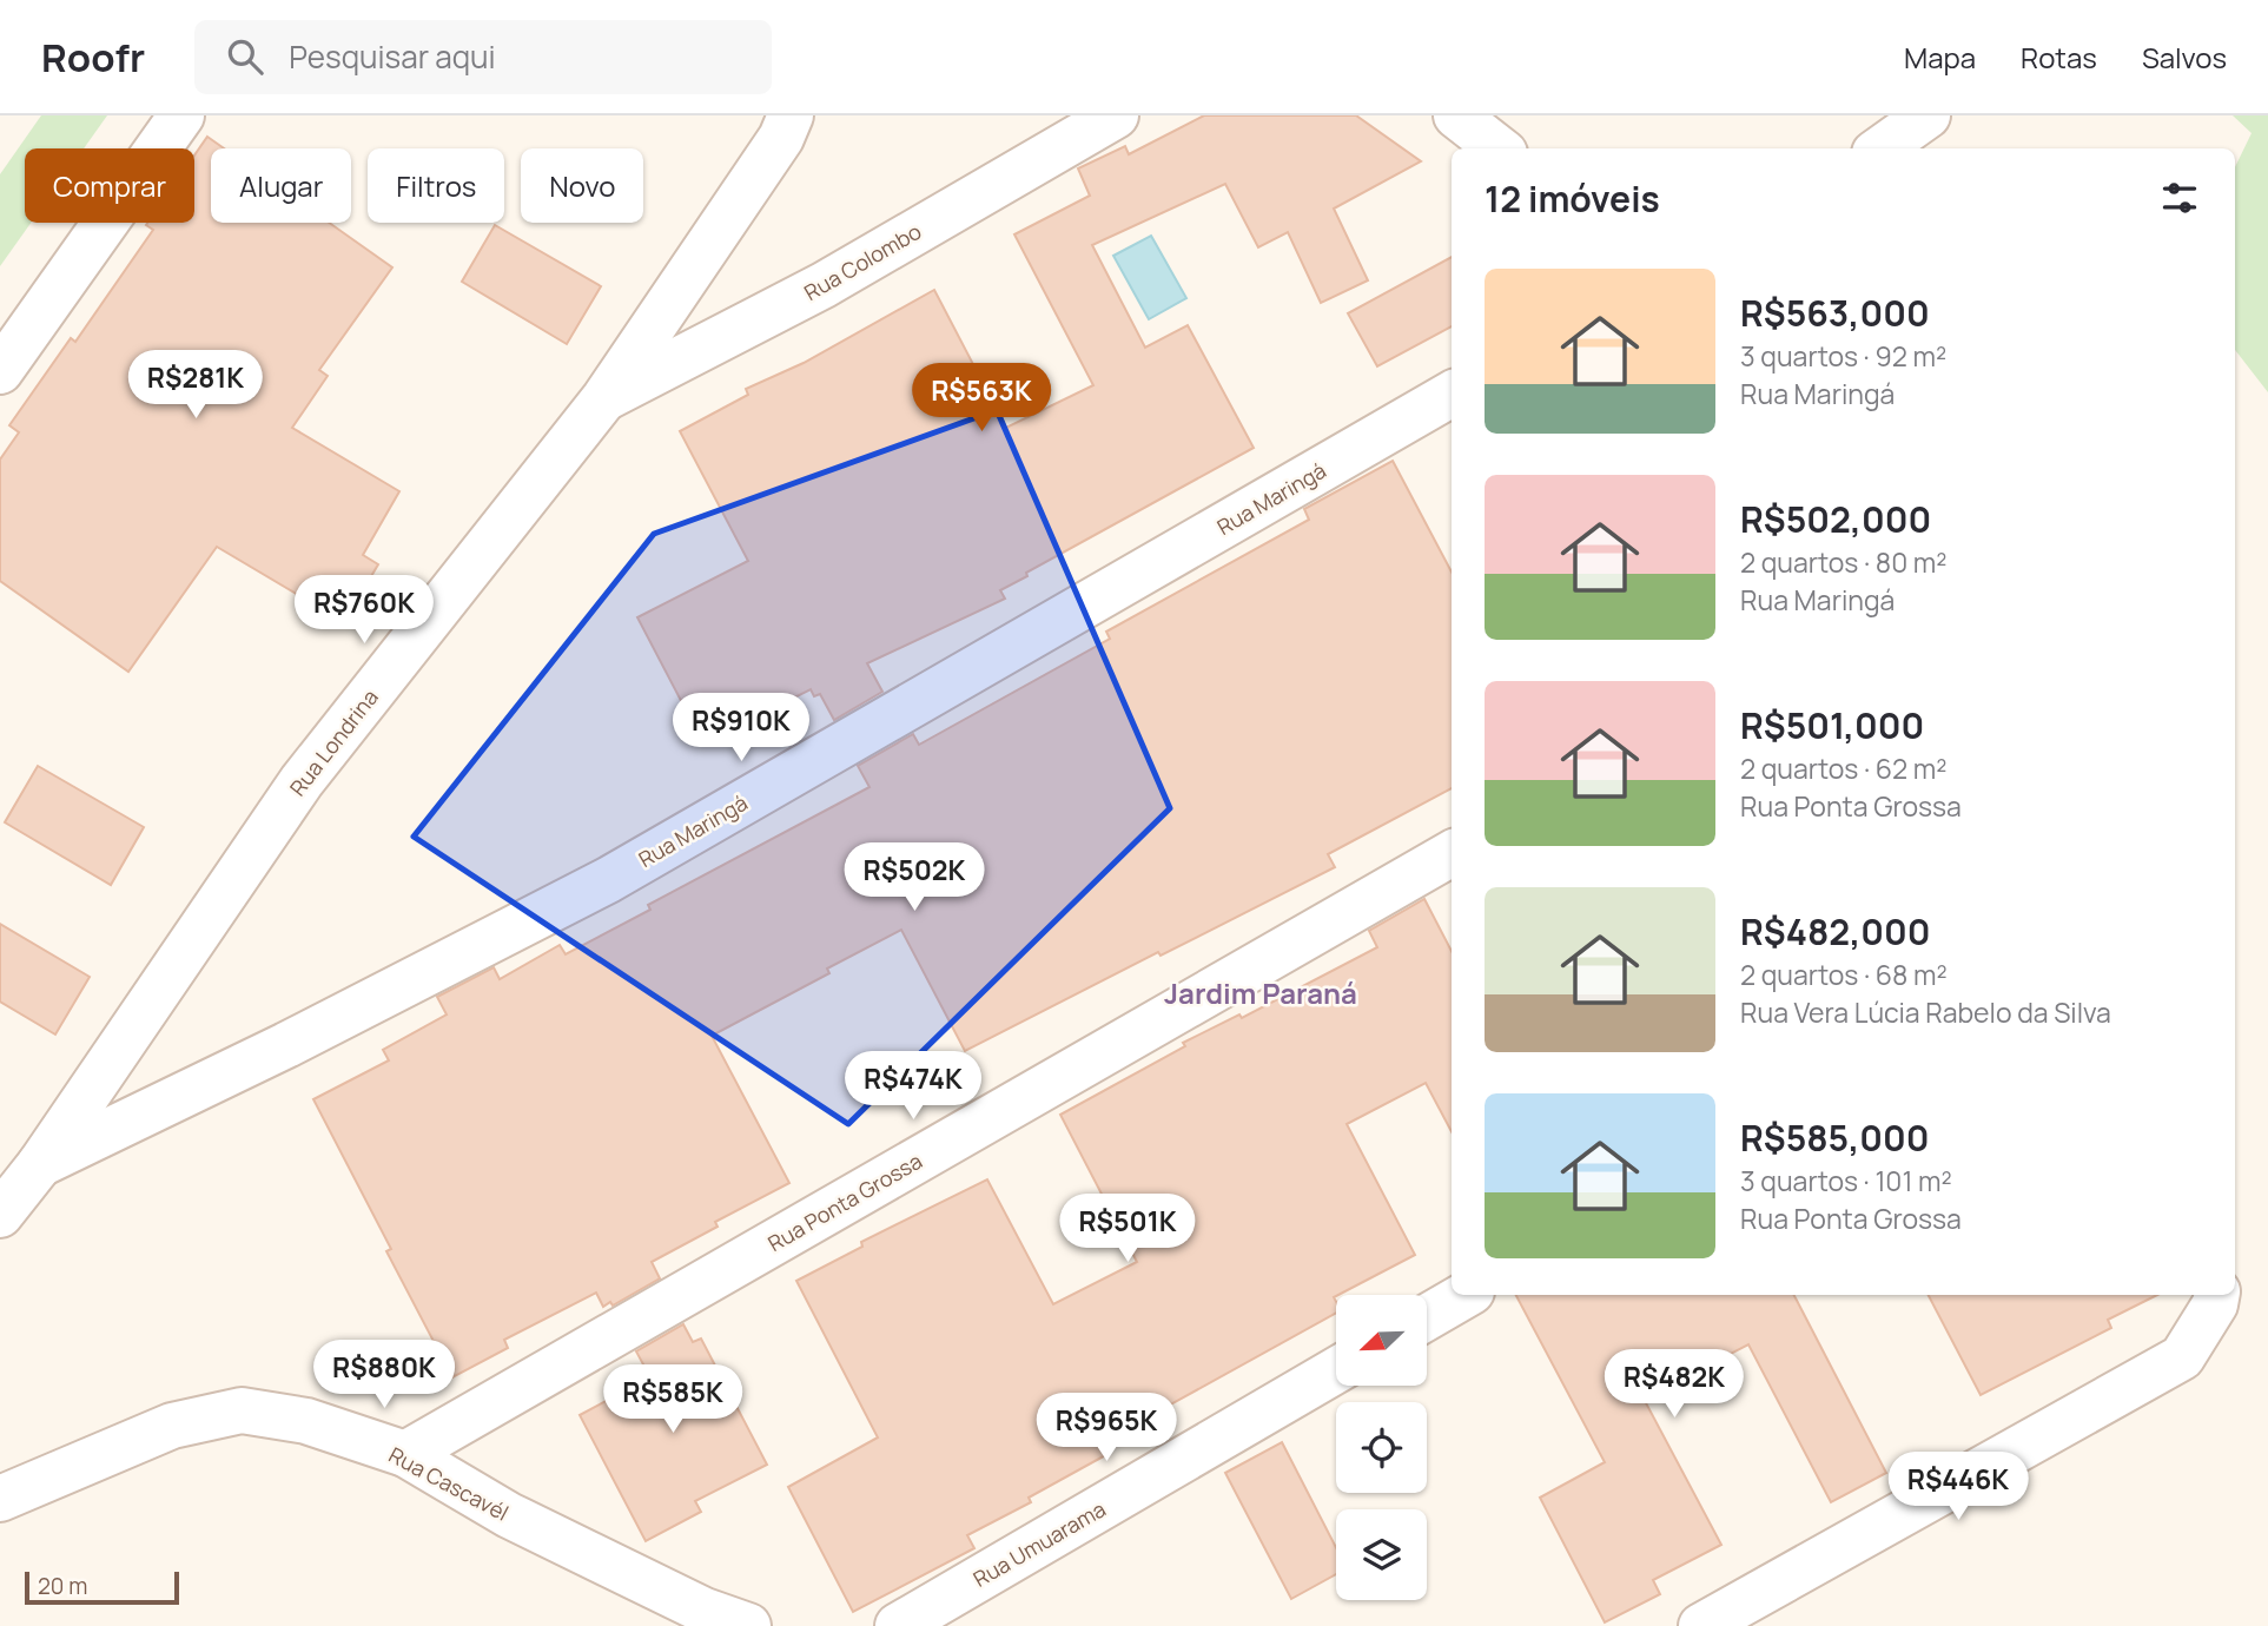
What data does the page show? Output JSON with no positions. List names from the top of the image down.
{
  "streets": {
    "street": [
      "Rua Colombo",
      "Rua Maringá",
      "Rua Londrina",
      "Rua Ponta Grossa",
      "Rua Cascavél",
      "Rua Umuarama"
    ]
  },
  "crossings": [
    ["Rua Colombo", "Rua Londrina"],
    ["Rua Maringá", "Rua Londrina"],
    ["Rua Ponta Grossa", "Rua Cascavél"]
  ],
  "districts": ["Jardim Paraná"],
  "scale_bar": "20 m",
  "north": "bottom left",
  "page": {
    "header": "Roofr",
    "search": "Pesquisar aqui",
    "nav": ["Mapa", "Rotas", "Salvos"],
    "chip": [
      "Comprar",
      "Alugar",
      "Filtros",
      "Novo"
    ],
    "heading": "12 imóveis",
    "list": [
      {
        "name": "R$563,000",
        "note": "3 quartos · 92 m² · Rua Maringá"
      },
      {
        "name": "R$502,000",
        "note": "2 quartos · 80 m² · Rua Maringá"
      },
      {
        "name": "R$501,000",
        "note": "2 quartos · 62 m² · Rua Ponta Grossa"
      },
      {
        "name": "R$482,000",
        "note": "2 quartos · 68 m² · Rua Vera Lúcia Rabelo da Silva"
      },
      {
        "name": "R$585,000",
        "note": "3 quartos · 101 m² · Rua Ponta Grossa"
      }
    ],
    "price": [
      "R$281K",
      "R$563K",
      "R$760K",
      "R$910K",
      "R$502K",
      "R$474K",
      "R$501K",
      "R$880K",
      "R$482K",
      "R$585K",
      "R$965K",
      "R$446K"
    ],
    "scale": "20 m"
  }
}
